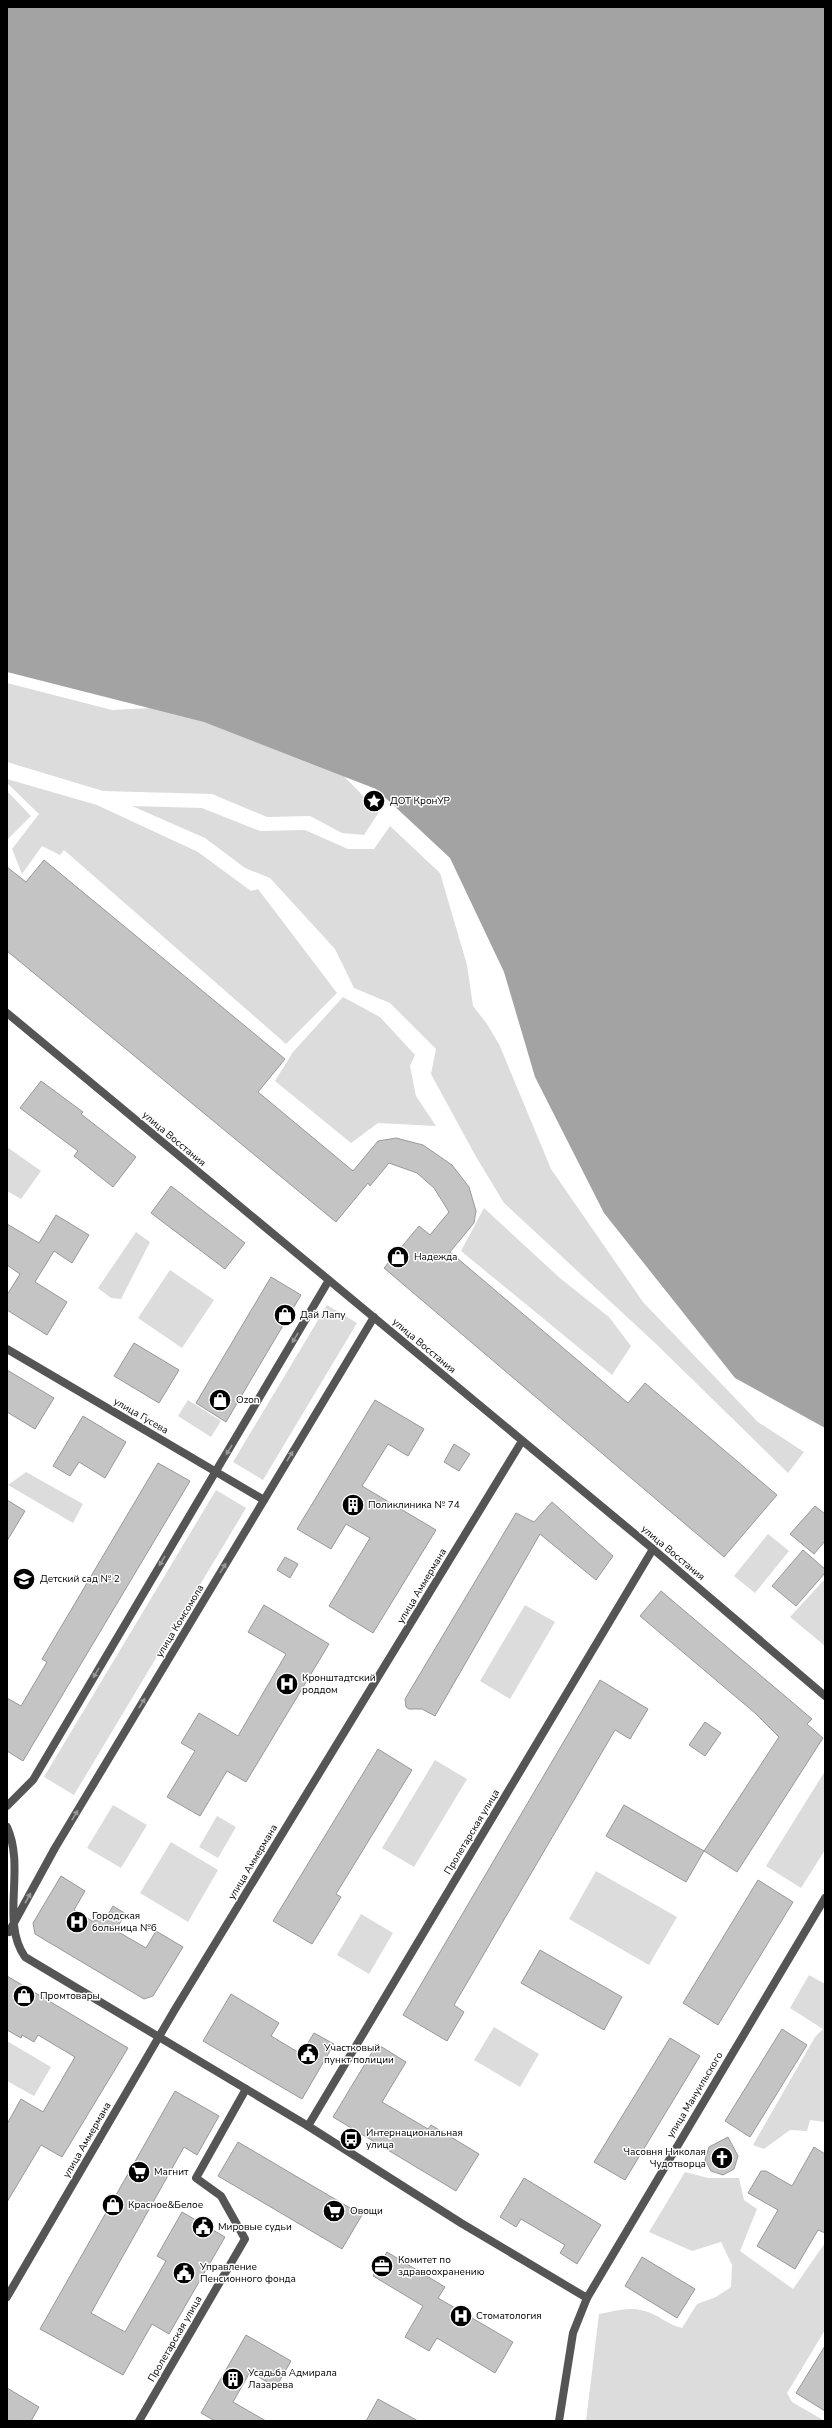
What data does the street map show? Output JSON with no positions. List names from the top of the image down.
{
  "streets": {
    "street": [
      "улица Восстания",
      "улица Гусева",
      "улица Аммермана",
      "улица Комсомола",
      "Пролетарская улица",
      "улица Мануильского"
    ]
  },
  "crossings": [
    ["улица Восстания", "улица Аммермана"],
    ["улица Восстания", "улица Комсомола"],
    ["улица Восстания", "Пролетарская улица"],
    ["улица Гусева", "улица Комсомола"]
  ],
  "places": {
    "place": ["ДОТ КронУР"],
    "shop": [
      "Надежда",
      "Дай Лапу",
      "Ozon",
      "Промтовары",
      "Красное&Белое"
    ],
    "building": ["Поликлиника № 74", "Усадьба Адмирала Лазарева"],
    "school or university": ["Детский сад № 2"],
    "hospital": ["Кронштадтский роддом", "Городская больница №6", "Стоматология"],
    "public building": ["Участковый пункт полиции", "Мировые судьи", "Управление Пенсионного фонда"],
    "bus stop": ["Интернациональная улица"],
    "church": ["Часовня Николая Чудотворца"],
    "supermarket": ["Магнит", "Овощи"],
    "office": ["Комитет по здравоохранению"]
  }
}
